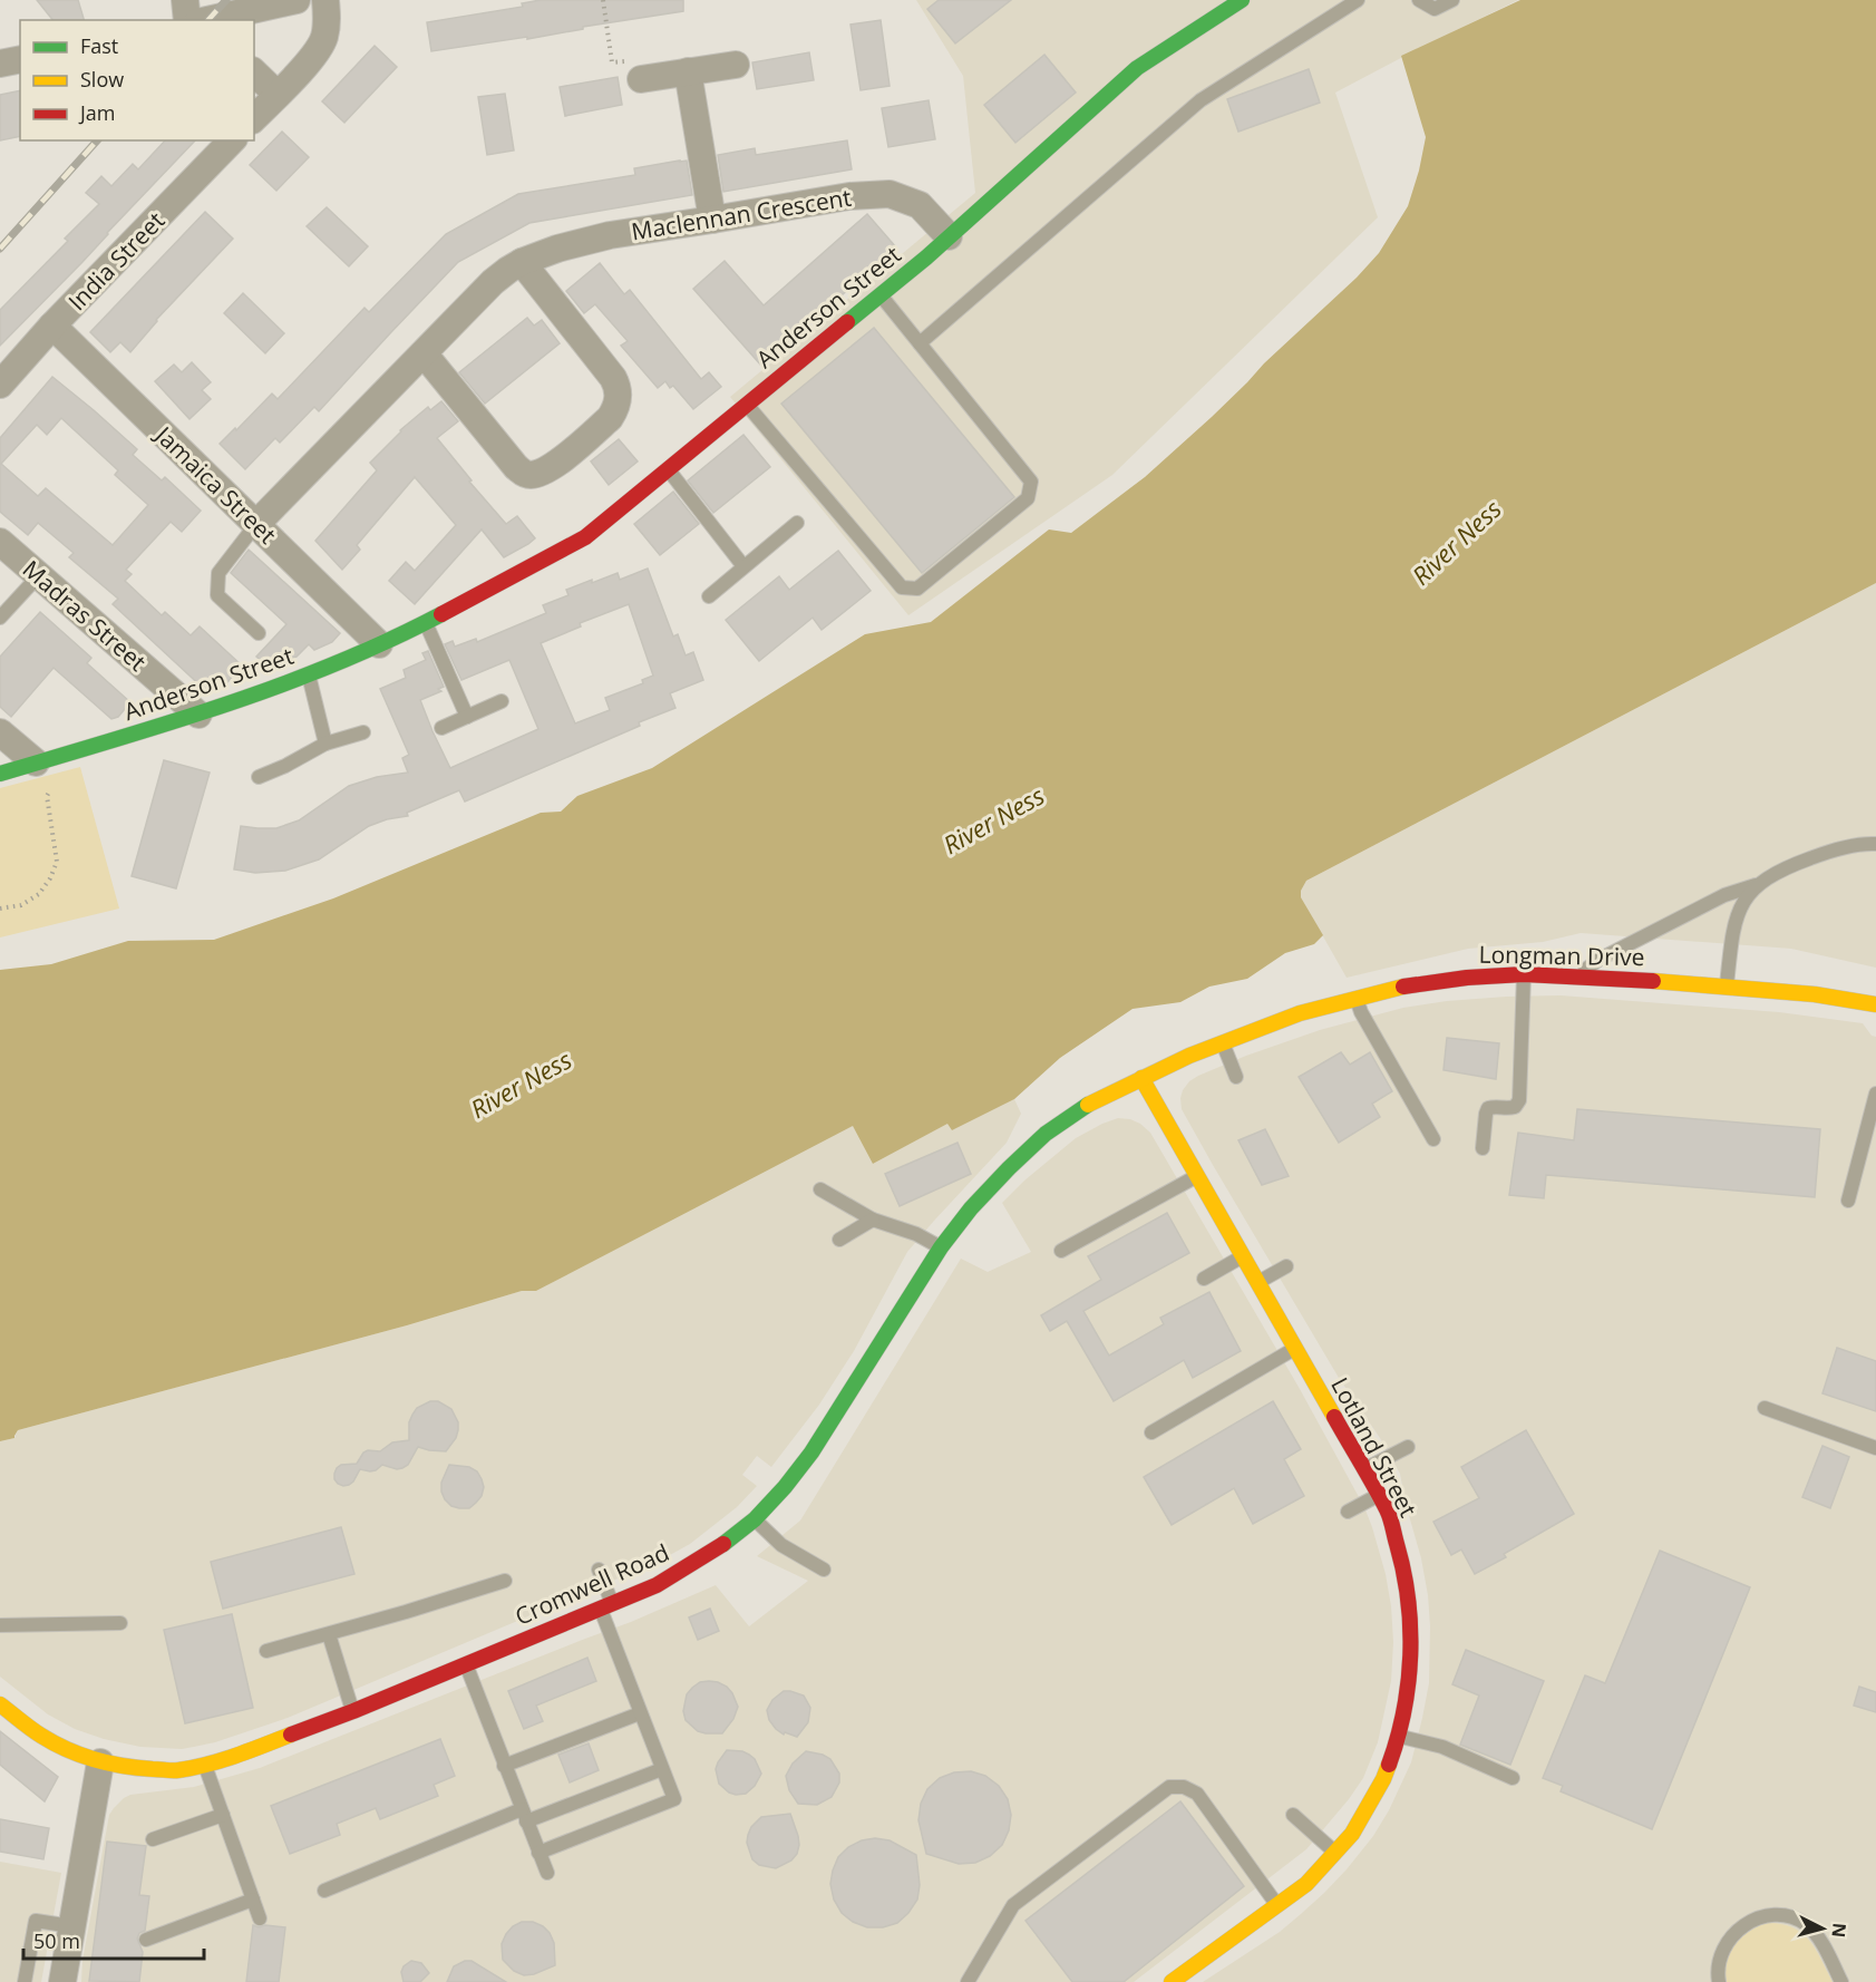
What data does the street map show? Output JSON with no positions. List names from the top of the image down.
{
  "streets": {
    "street": [
      "Maclennan Crescent",
      "India Street",
      "Anderson Street",
      "Jamaica Street",
      "Madras Street",
      "Longman Drive",
      "Lotland Street",
      "Cromwell Road"
    ]
  },
  "crossings": [
    ["Maclennan Crescent", "Anderson Street"],
    ["Maclennan Crescent", "Jamaica Street"],
    ["India Street", "Jamaica Street"],
    ["Anderson Street", "Jamaica Street"],
    ["Anderson Street", "Madras Street"],
    ["Longman Drive", "Lotland Street"],
    ["Longman Drive", "Cromwell Road"],
    ["Lotland Street", "Cromwell Road"]
  ],
  "water": ["River Ness"],
  "legend": ["Fast", "Slow", "Jam"],
  "scale_bar": "50 m",
  "north": "right"
}
